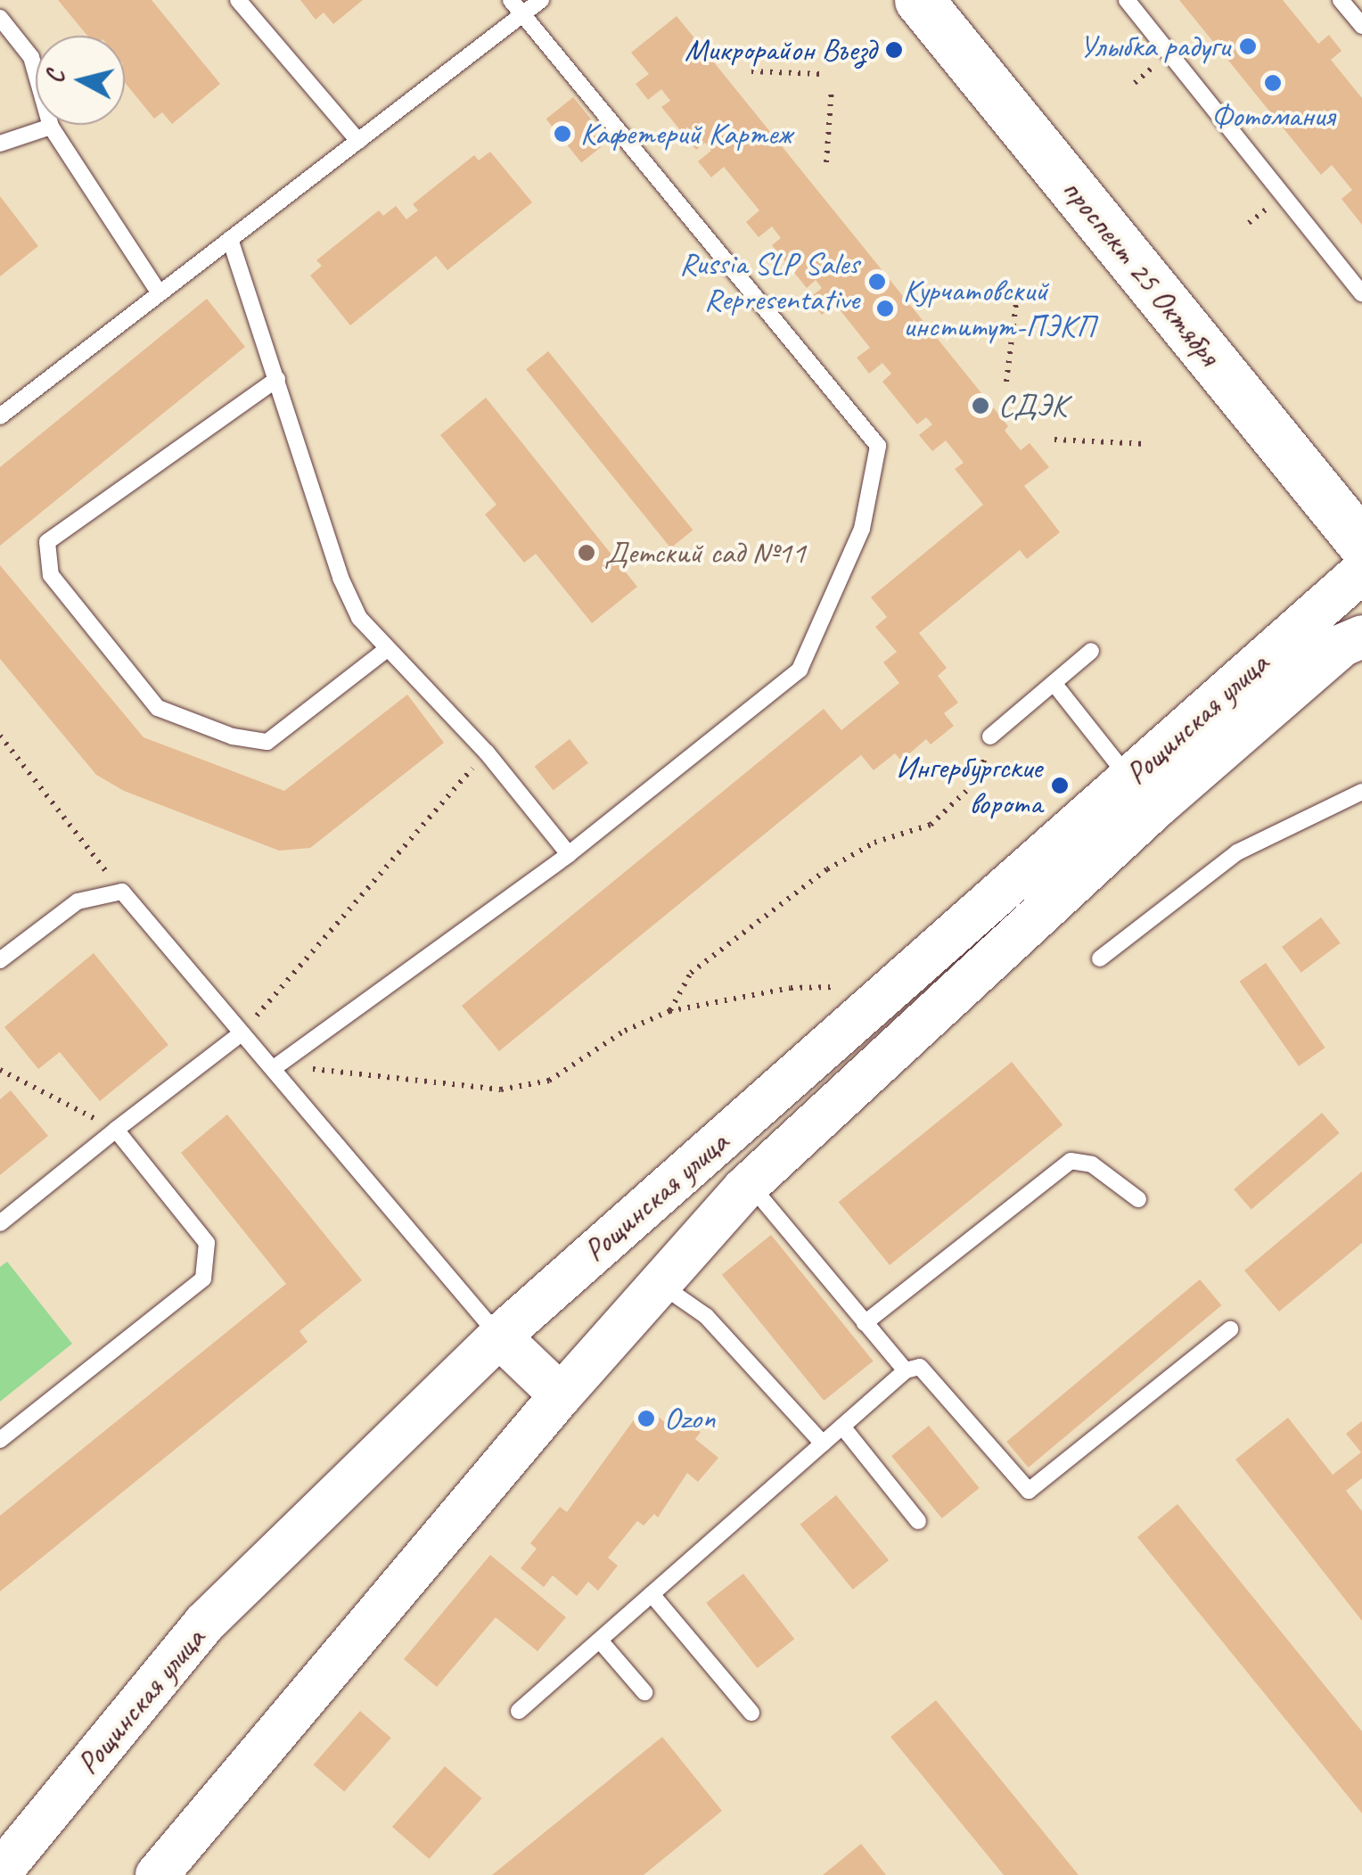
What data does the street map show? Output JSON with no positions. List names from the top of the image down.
{
  "streets": {
    "main road": ["проспект 25 Октября"],
    "street": ["Рощинская улица"]
  },
  "places": [
    "Улыбка радуги",
    "Микрорайон Въезд",
    "Фотомания",
    "Кафетерий Картеж",
    "Russia SLP Sales Representative",
    "Курчатовский институт-ПЭКП",
    "СДЭК",
    "Детский сад №11",
    "Ингербургские ворота",
    "Ozon"
  ],
  "north": "left"
}
